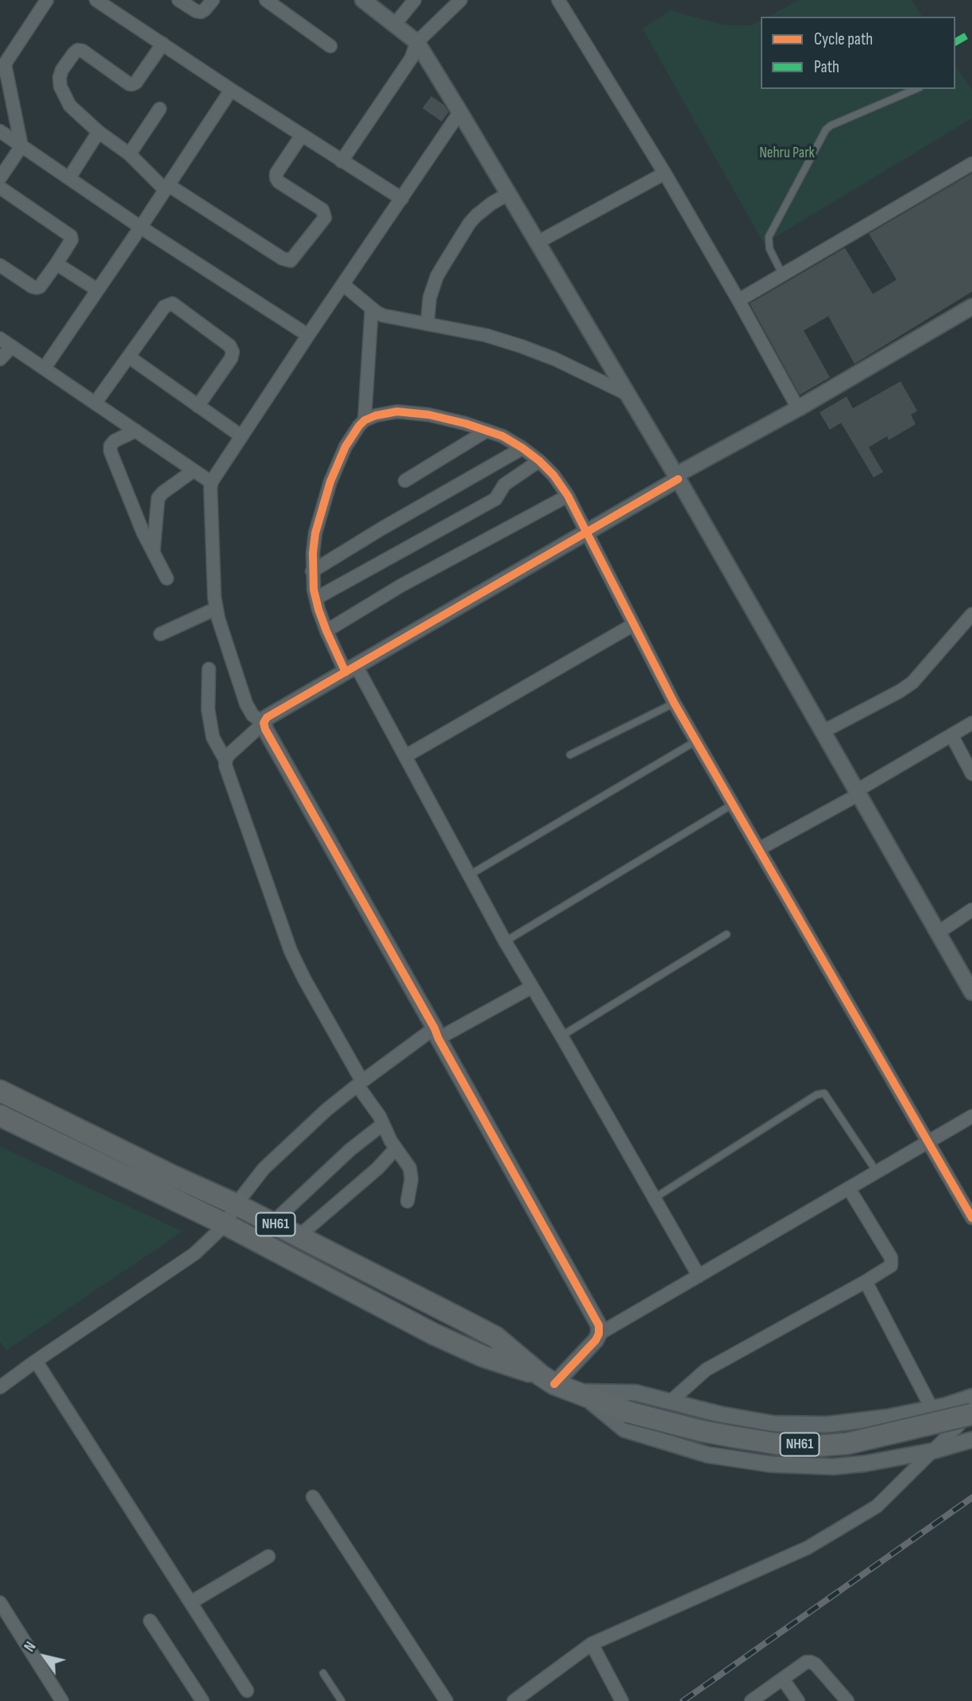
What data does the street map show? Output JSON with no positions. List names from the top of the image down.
{
  "streets": {
    "highway": ["NH61"]
  },
  "parks": ["Nehru Park"],
  "legend": ["Cycle path", "Path"],
  "north": "top left"
}
